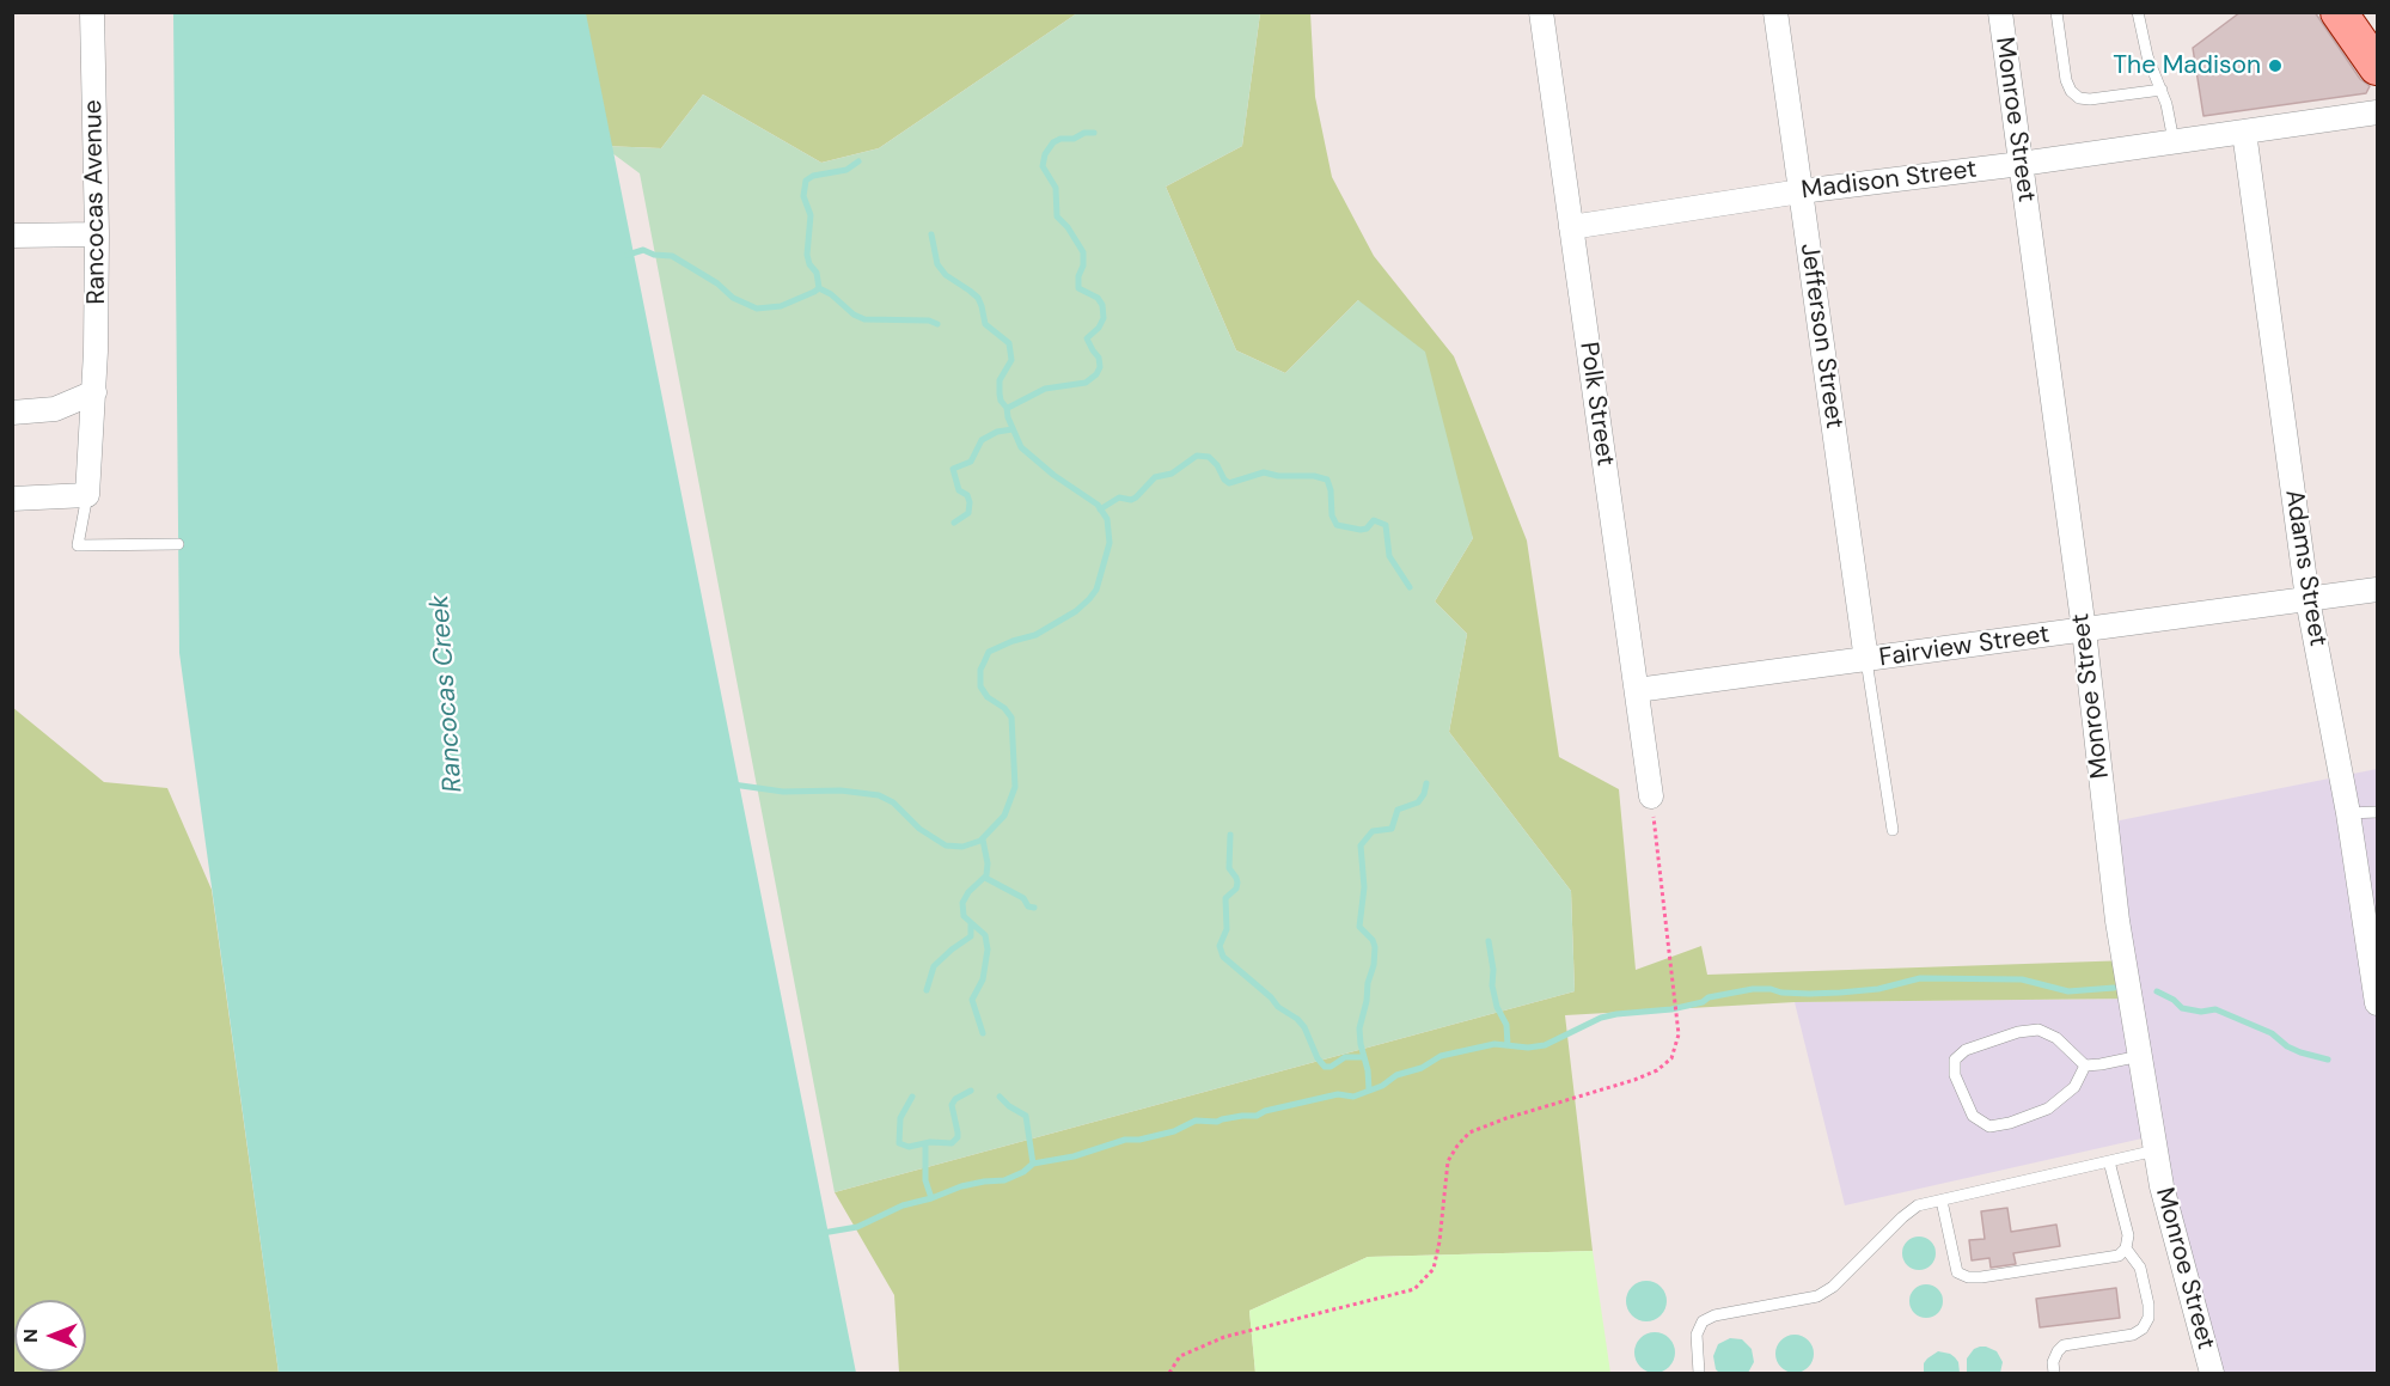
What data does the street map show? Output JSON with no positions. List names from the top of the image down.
{
  "streets": {
    "street": [
      "Monroe Street",
      "Madison Street",
      "Rancocas Avenue",
      "Jefferson Street",
      "Polk Street",
      "Adams Street",
      "Fairview Street"
    ]
  },
  "crossings": [
    ["Monroe Street", "Madison Street"],
    ["Monroe Street", "Fairview Street"],
    ["Madison Street", "Jefferson Street"],
    ["Madison Street", "Polk Street"],
    ["Madison Street", "Adams Street"],
    ["Jefferson Street", "Fairview Street"],
    ["Polk Street", "Fairview Street"],
    ["Adams Street", "Fairview Street"]
  ],
  "water": ["Rancocas Creek"],
  "places": ["The Madison"],
  "north": "left"
}
